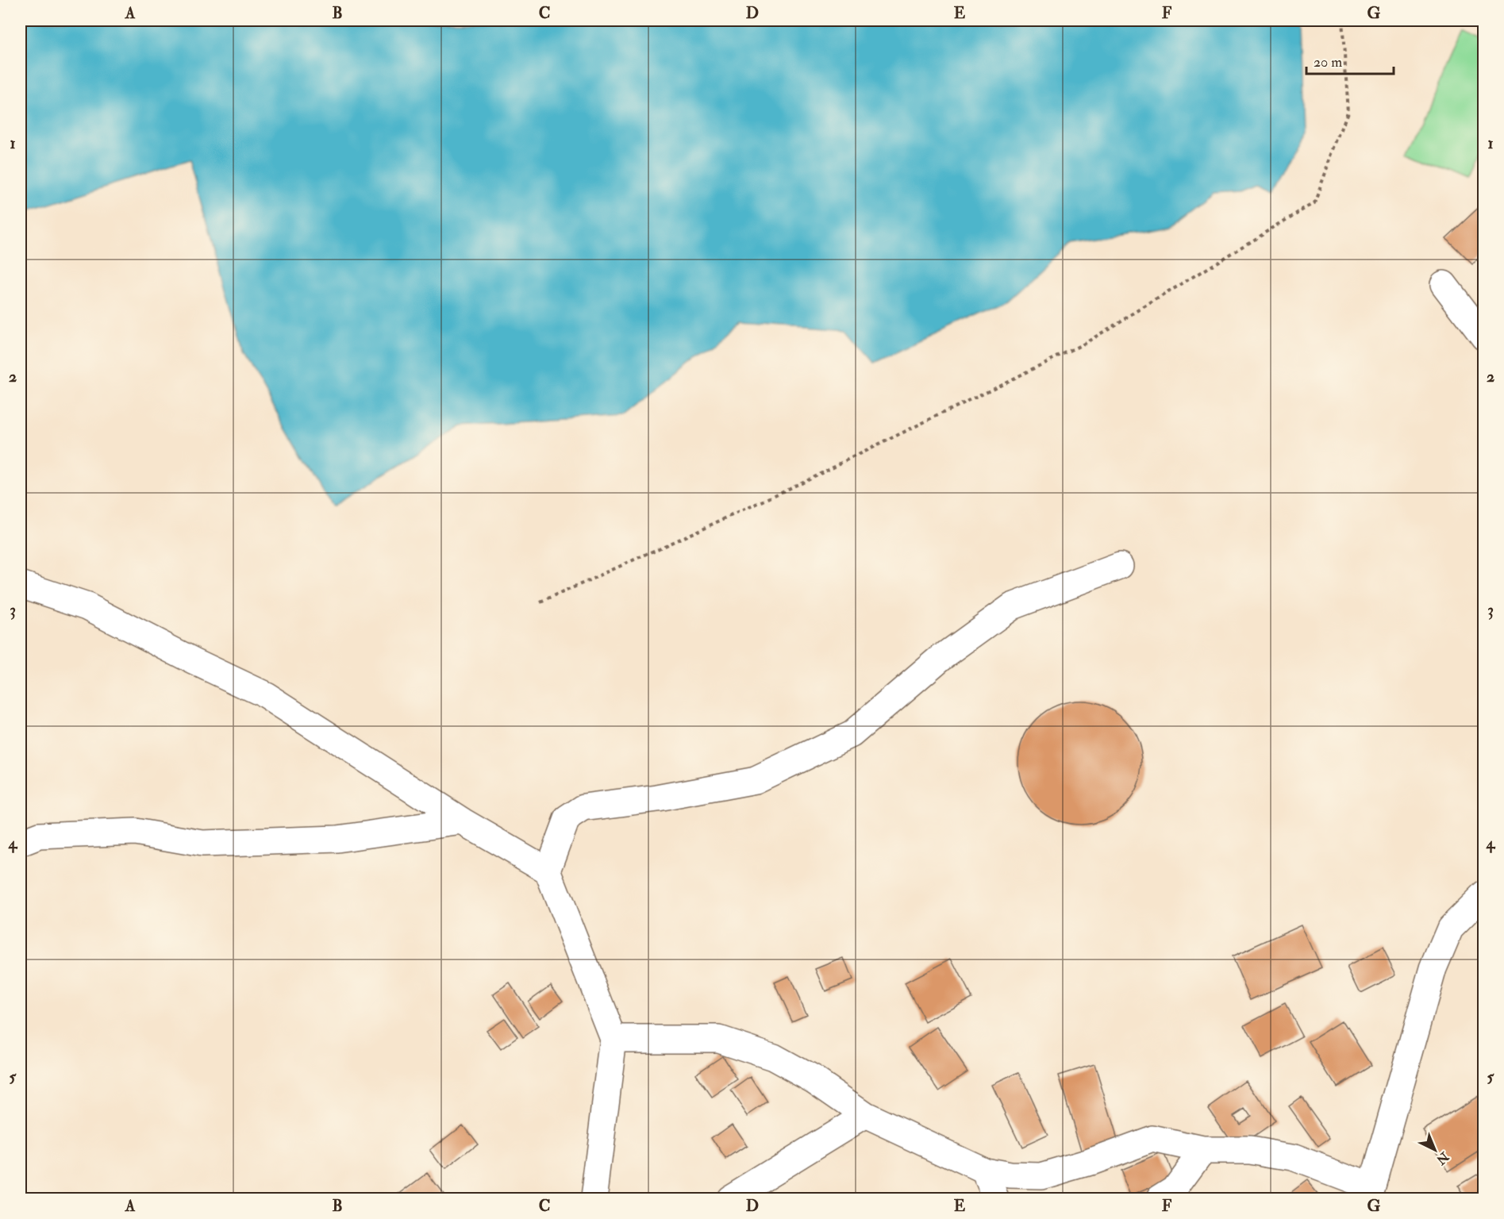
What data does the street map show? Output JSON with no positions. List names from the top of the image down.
{
  "scale_bar": "20 m",
  "north": "bottom right",
  "grid": {
    "columns": [
      "A",
      "B",
      "C",
      "D",
      "E",
      "F",
      "G"
    ],
    "rows": [
      "1",
      "2",
      "3",
      "4",
      "5"
    ]
  }
}
